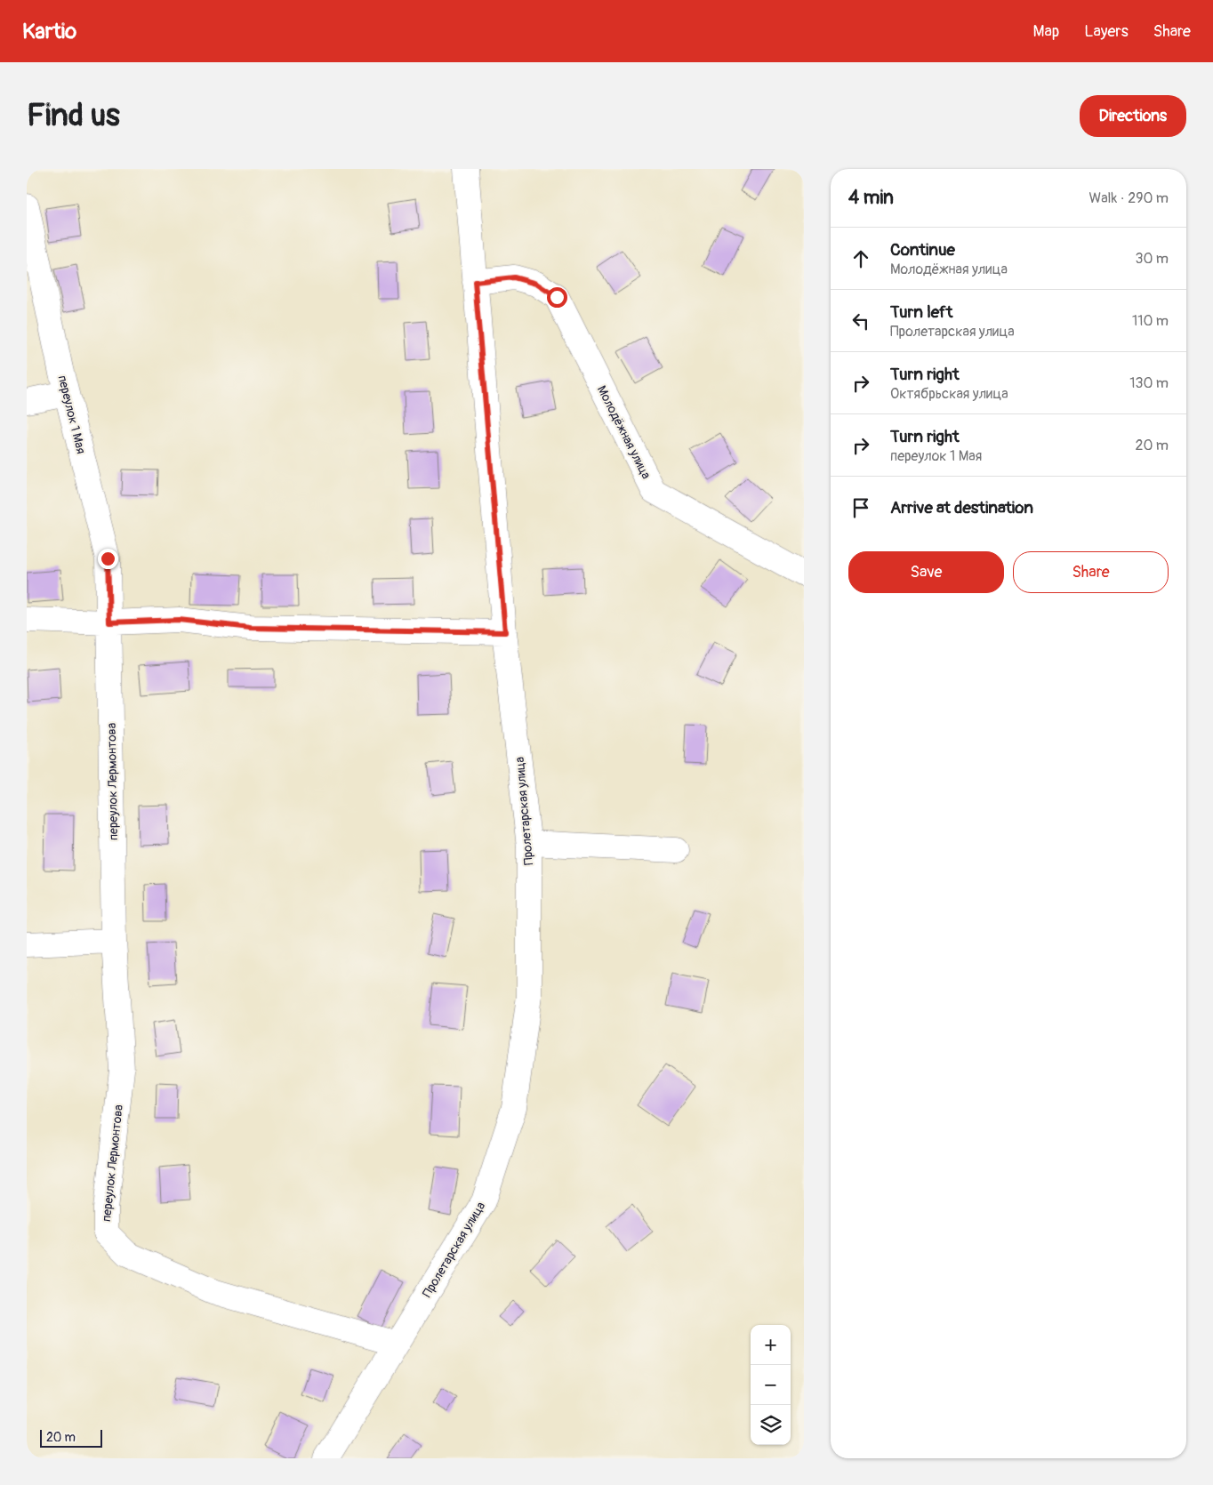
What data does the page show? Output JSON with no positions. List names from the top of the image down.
{
  "streets": {
    "street": [
      "переулок 1 Мая",
      "Молодёжная улица",
      "переулок Лермонтова",
      "Пролетарская улица"
    ]
  },
  "crossings": [
    ["переулок 1 Мая", "переулок Лермонтова"],
    ["Молодёжная улица", "Пролетарская улица"],
    ["переулок Лермонтова", "Пролетарская улица"]
  ],
  "scale_bar": "20 m",
  "page": {
    "header": "Kartio",
    "nav": ["Map", "Layers", "Share"],
    "buttons": [
      "Directions",
      ["Save", "Share"]
    ],
    "title": "Find us",
    "heading": ["4 min", "Walk · 290 m"],
    "list": [
      ["Continue", "Молодёжная улица", "30 m"],
      ["Turn left", "Пролетарская улица", "110 m"],
      ["Turn right", "Октябрьская улица", "130 m"],
      ["Turn right", "переулок 1 Мая", "20 m"],
      "Arrive at destination"
    ],
    "map_buttons": ["+", "−"],
    "scale": "20 m"
  }
}
